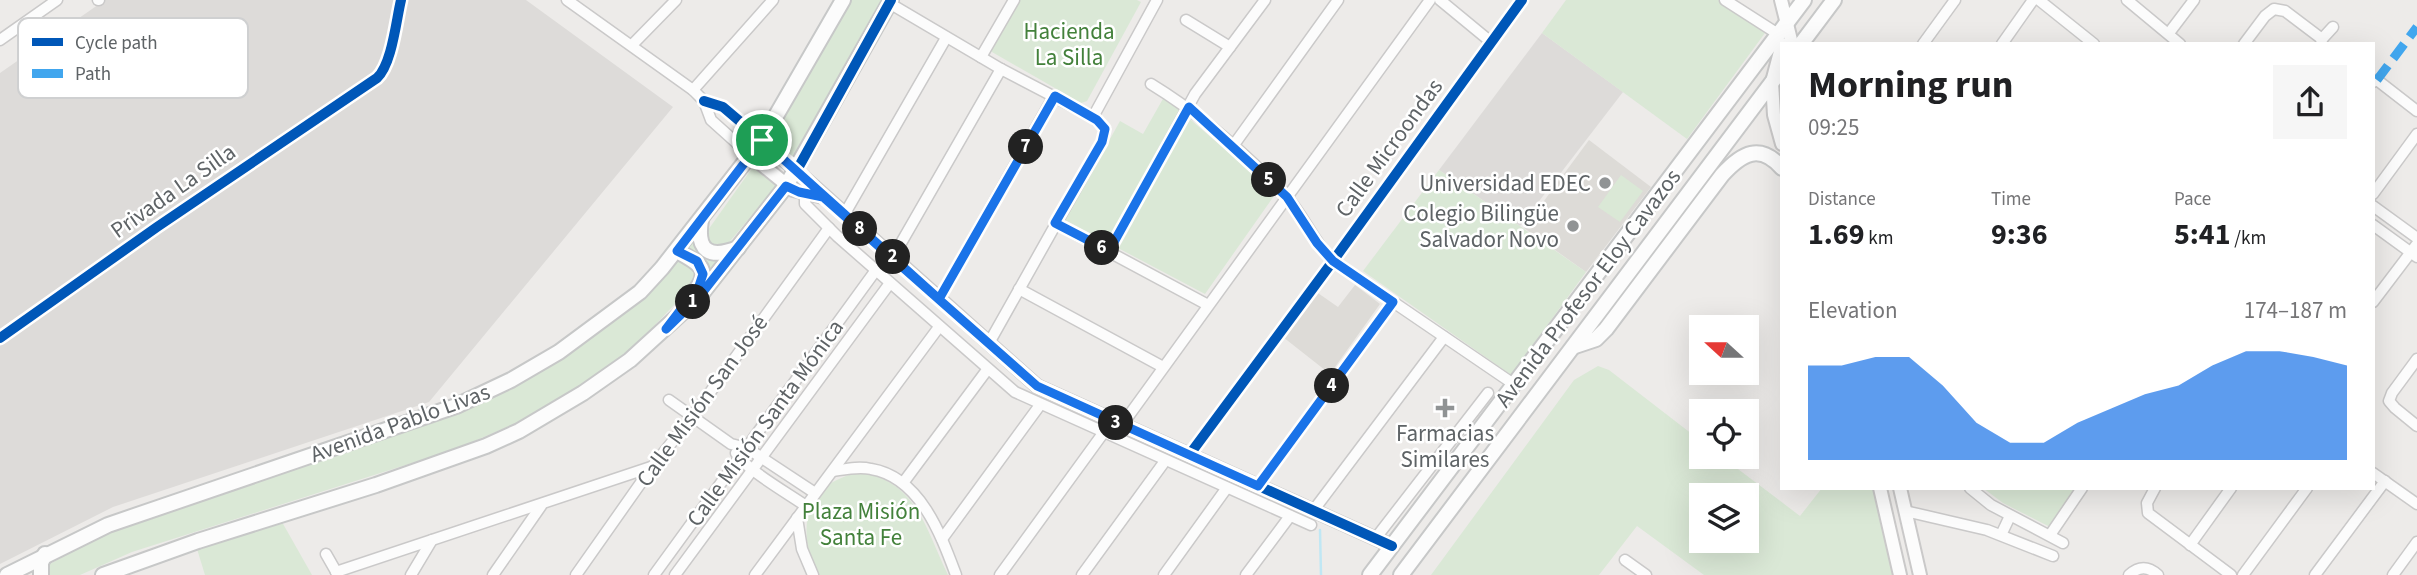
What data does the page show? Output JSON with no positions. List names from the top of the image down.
{
  "streets": {
    "main road": ["Avenida Profesor Eloy Cavazos", "Avenida Pablo Livas"],
    "street": [
      "Calle Microondas",
      "Privada La Silla",
      "Calle Misión San José",
      "Calle Misión Santa Mónica"
    ]
  },
  "parks": ["Hacienda La Silla", "Plaza Misión Santa Fe"],
  "places": {
    "other": ["Universidad EDEC", "Colegio Bilingüe Salvador Novo"],
    "health": ["Farmacias Similares"]
  },
  "legend": ["Cycle path", "Path"],
  "north": "left",
  "page": {
    "heading": ["Morning run", "09:25"],
    "pins": [
      "7",
      "5",
      "8",
      "6",
      "2",
      "1",
      "4",
      "3"
    ],
    "stats": [
      ["Distance", "1.69 km"],
      ["Time", "9:36"],
      ["Pace", "5:41 /km"]
    ],
    "chart": ["Elevation", "174–187 m"]
  }
}
